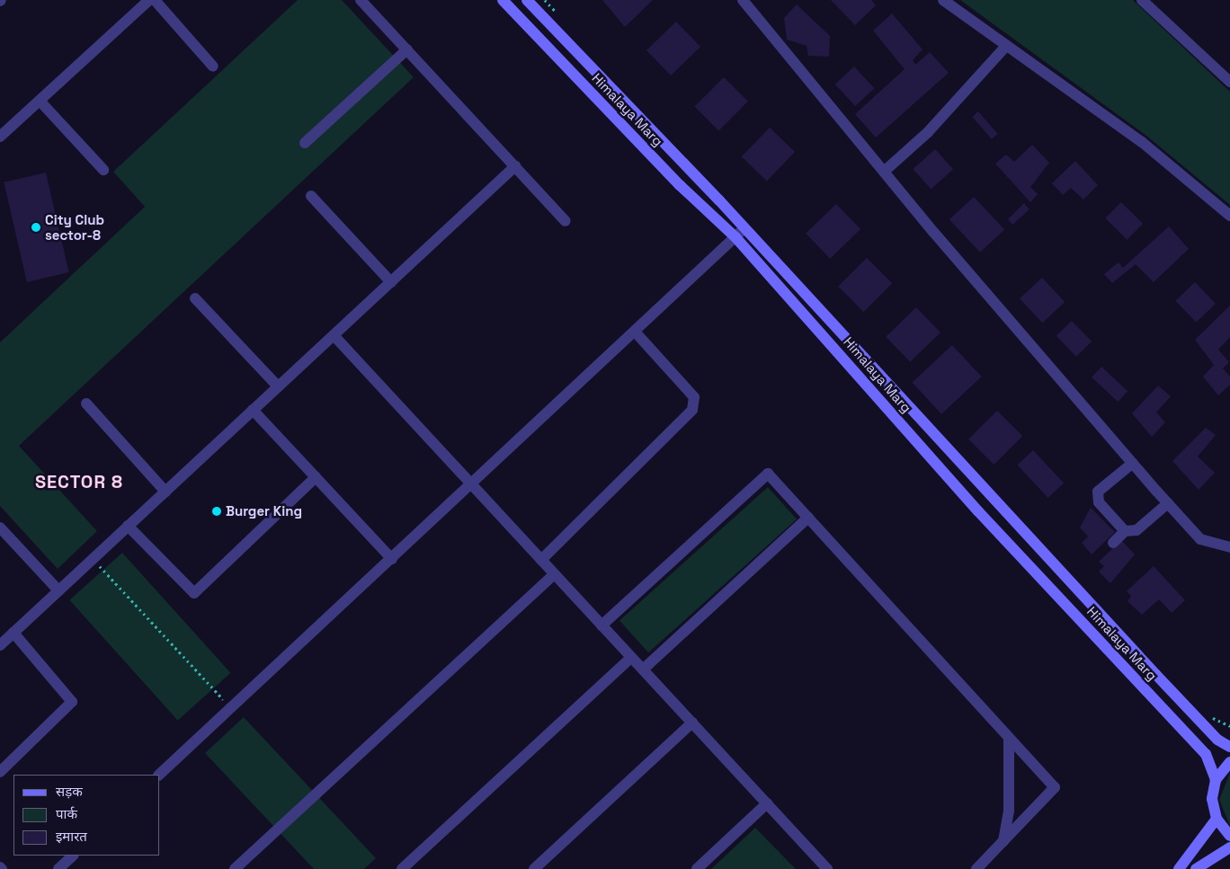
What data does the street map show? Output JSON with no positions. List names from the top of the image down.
{
  "streets": {
    "main road": ["Himalaya Marg"]
  },
  "districts": ["SECTOR 8"],
  "places": ["City Club sector-8", "Burger King"],
  "legend": ["सड़क", "पार्क", "इमारत"]
}
